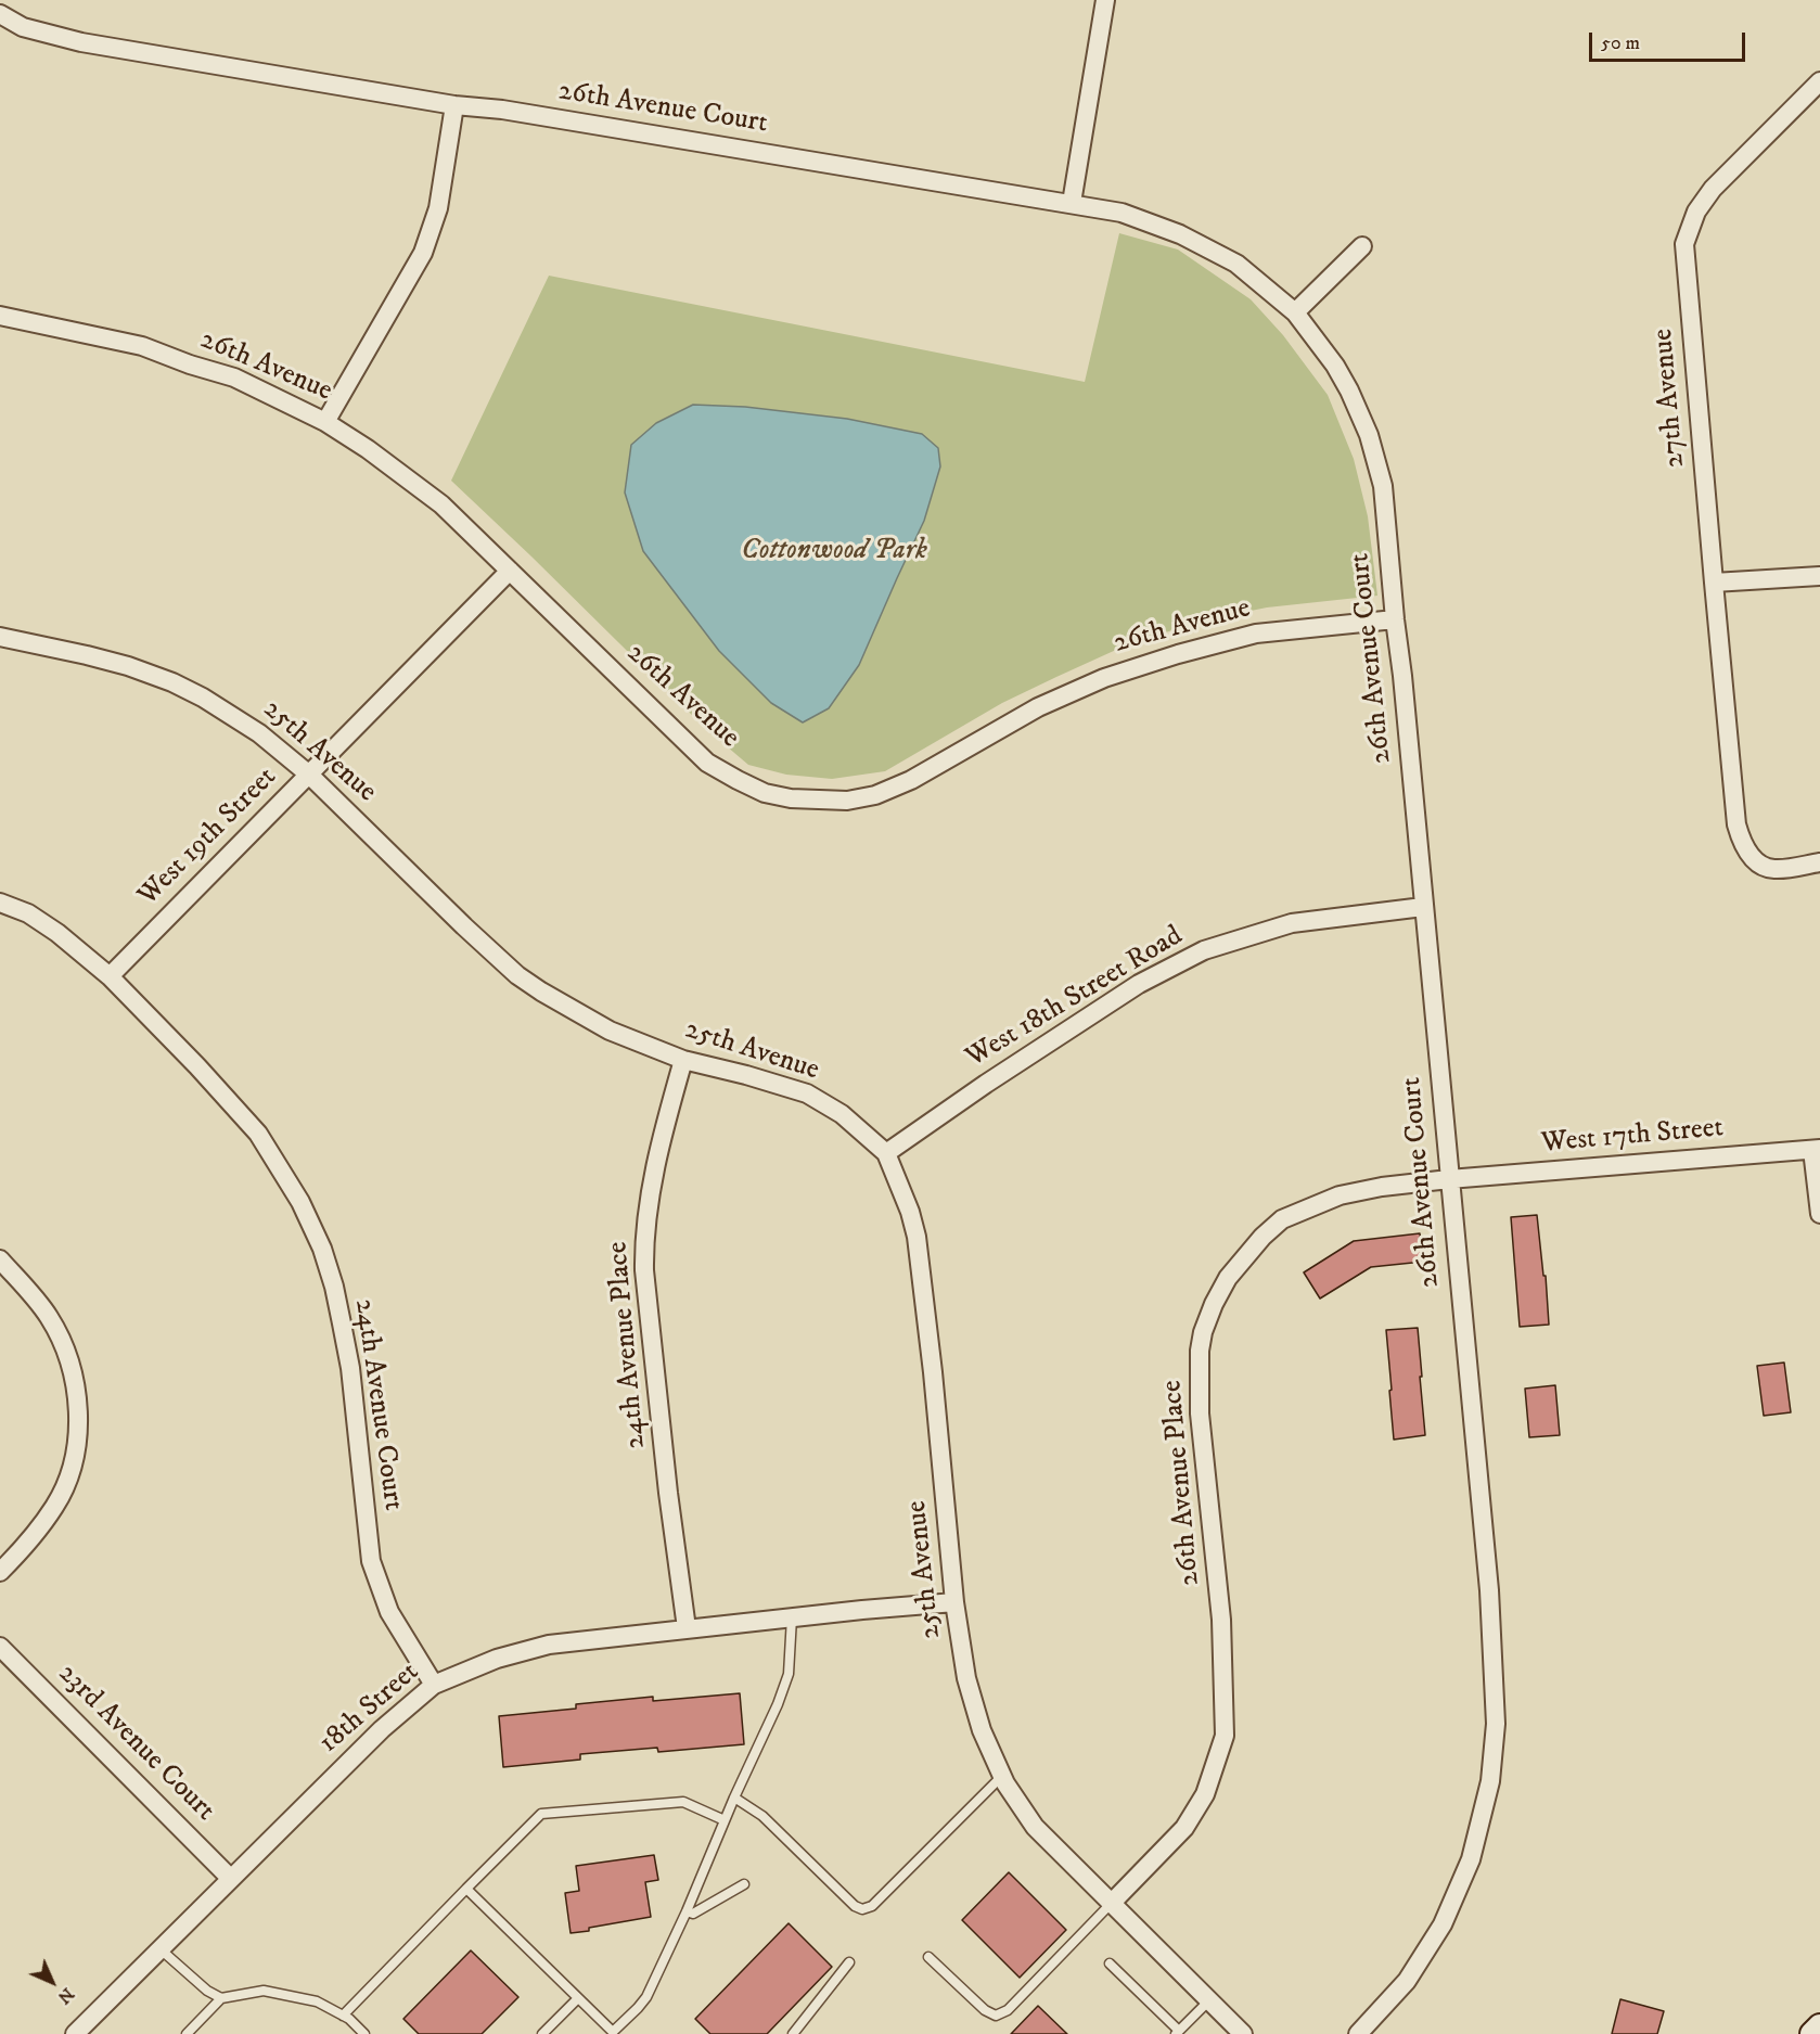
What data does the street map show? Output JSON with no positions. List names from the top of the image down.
{
  "streets": {
    "street": [
      "26th Avenue Court",
      "26th Avenue",
      "27th Avenue",
      "25th Avenue",
      "West 19th Street",
      "West 18th Street Road",
      "West 17th Street",
      "24th Avenue Place",
      "24th Avenue Court",
      "26th Avenue Place",
      "18th Street",
      "23rd Avenue Court"
    ]
  },
  "crossings": [
    ["26th Avenue Court", "26th Avenue"],
    ["26th Avenue Court", "West 18th Street Road"],
    ["26th Avenue Court", "West 17th Street"],
    ["26th Avenue Court", "26th Avenue Place"],
    ["26th Avenue", "West 19th Street"],
    ["25th Avenue", "West 19th Street"],
    ["25th Avenue", "West 18th Street Road"],
    ["25th Avenue", "24th Avenue Place"],
    ["25th Avenue", "26th Avenue Place"],
    ["25th Avenue", "18th Street"],
    ["West 19th Street", "24th Avenue Court"],
    ["West 17th Street", "26th Avenue Place"],
    ["24th Avenue Place", "18th Street"],
    ["24th Avenue Court", "18th Street"],
    ["18th Street", "23rd Avenue Court"]
  ],
  "parks": ["Cottonwood Park"],
  "scale_bar": "50 m",
  "north": "bottom right"
}
